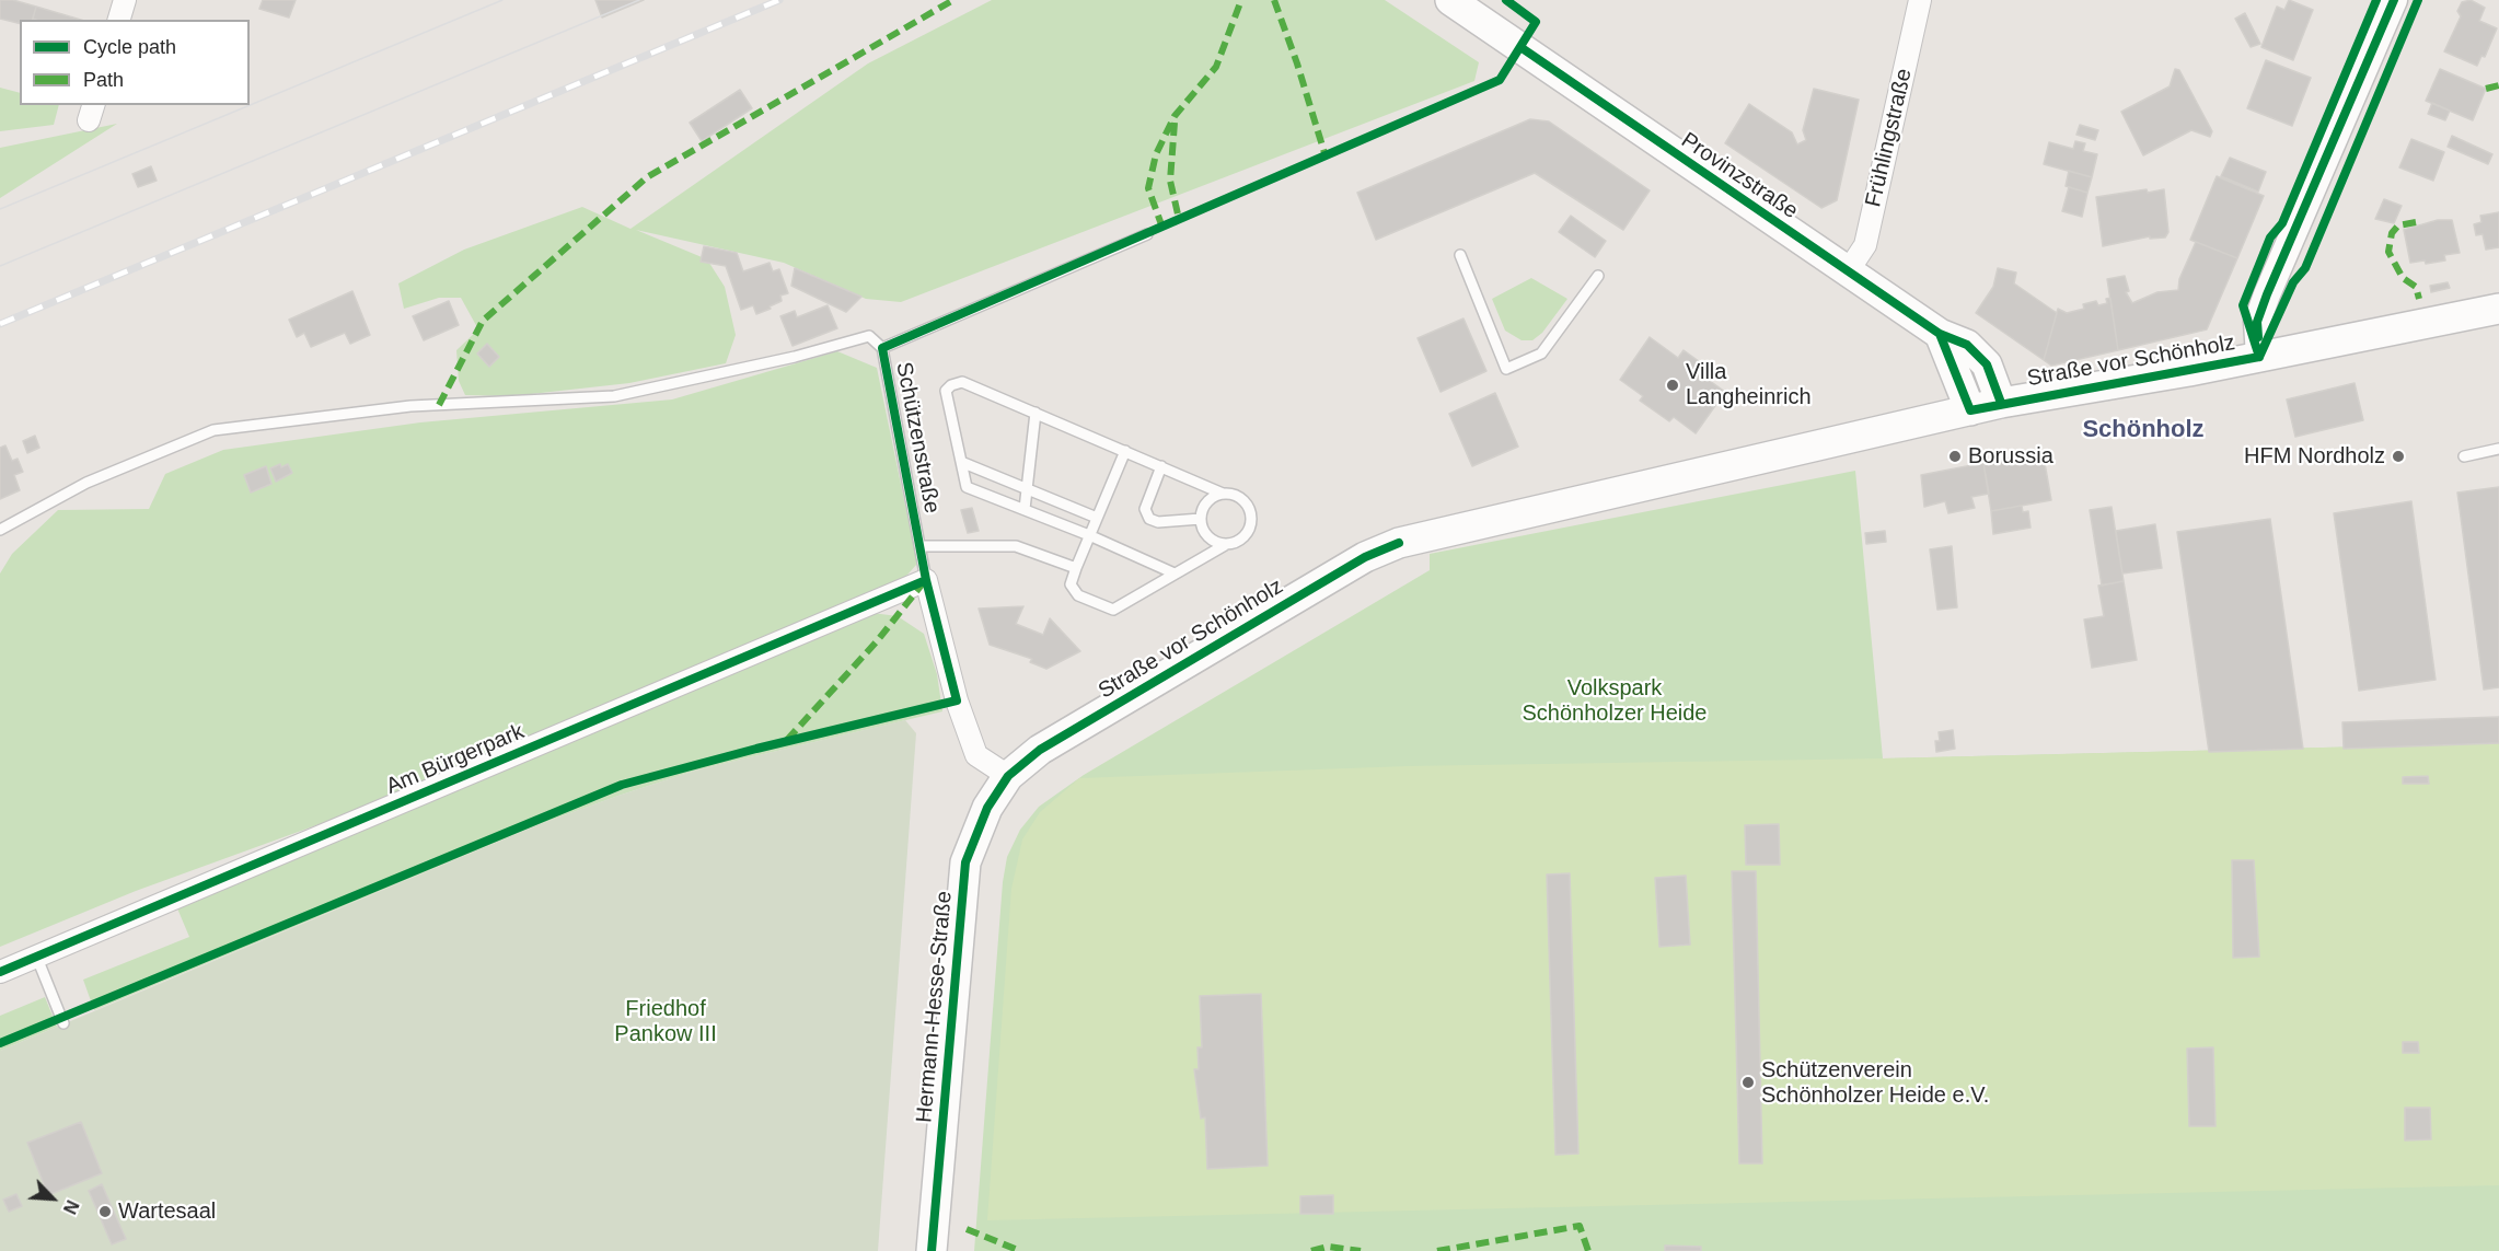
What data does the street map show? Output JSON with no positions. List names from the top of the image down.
{
  "streets": {
    "main road": ["Provinzstraße", "Straße vor Schönholz", "Hermann-Hesse-Straße"],
    "street": ["Frühlingstraße", "Schützenstraße", "Am Bürgerpark"]
  },
  "crossings": [
    ["Frühlingstraße", "Provinzstraße"],
    ["Provinzstraße", "Straße vor Schönholz"],
    ["Straße vor Schönholz", "Schützenstraße"],
    ["Straße vor Schönholz", "Hermann-Hesse-Straße"],
    ["Schützenstraße", "Am Bürgerpark"],
    ["Schützenstraße", "Hermann-Hesse-Straße"]
  ],
  "districts": ["Schönholz"],
  "parks": ["Volkspark Schönholzer Heide", "Friedhof Pankow III"],
  "places": [
    "Villa Langheinrich",
    "Borussia",
    "HFM Nordholz",
    "Schützenverein Schönholzer Heide e.V.",
    "Wartesaal"
  ],
  "legend": ["Cycle path", "Path"],
  "north": "bottom right"
}
